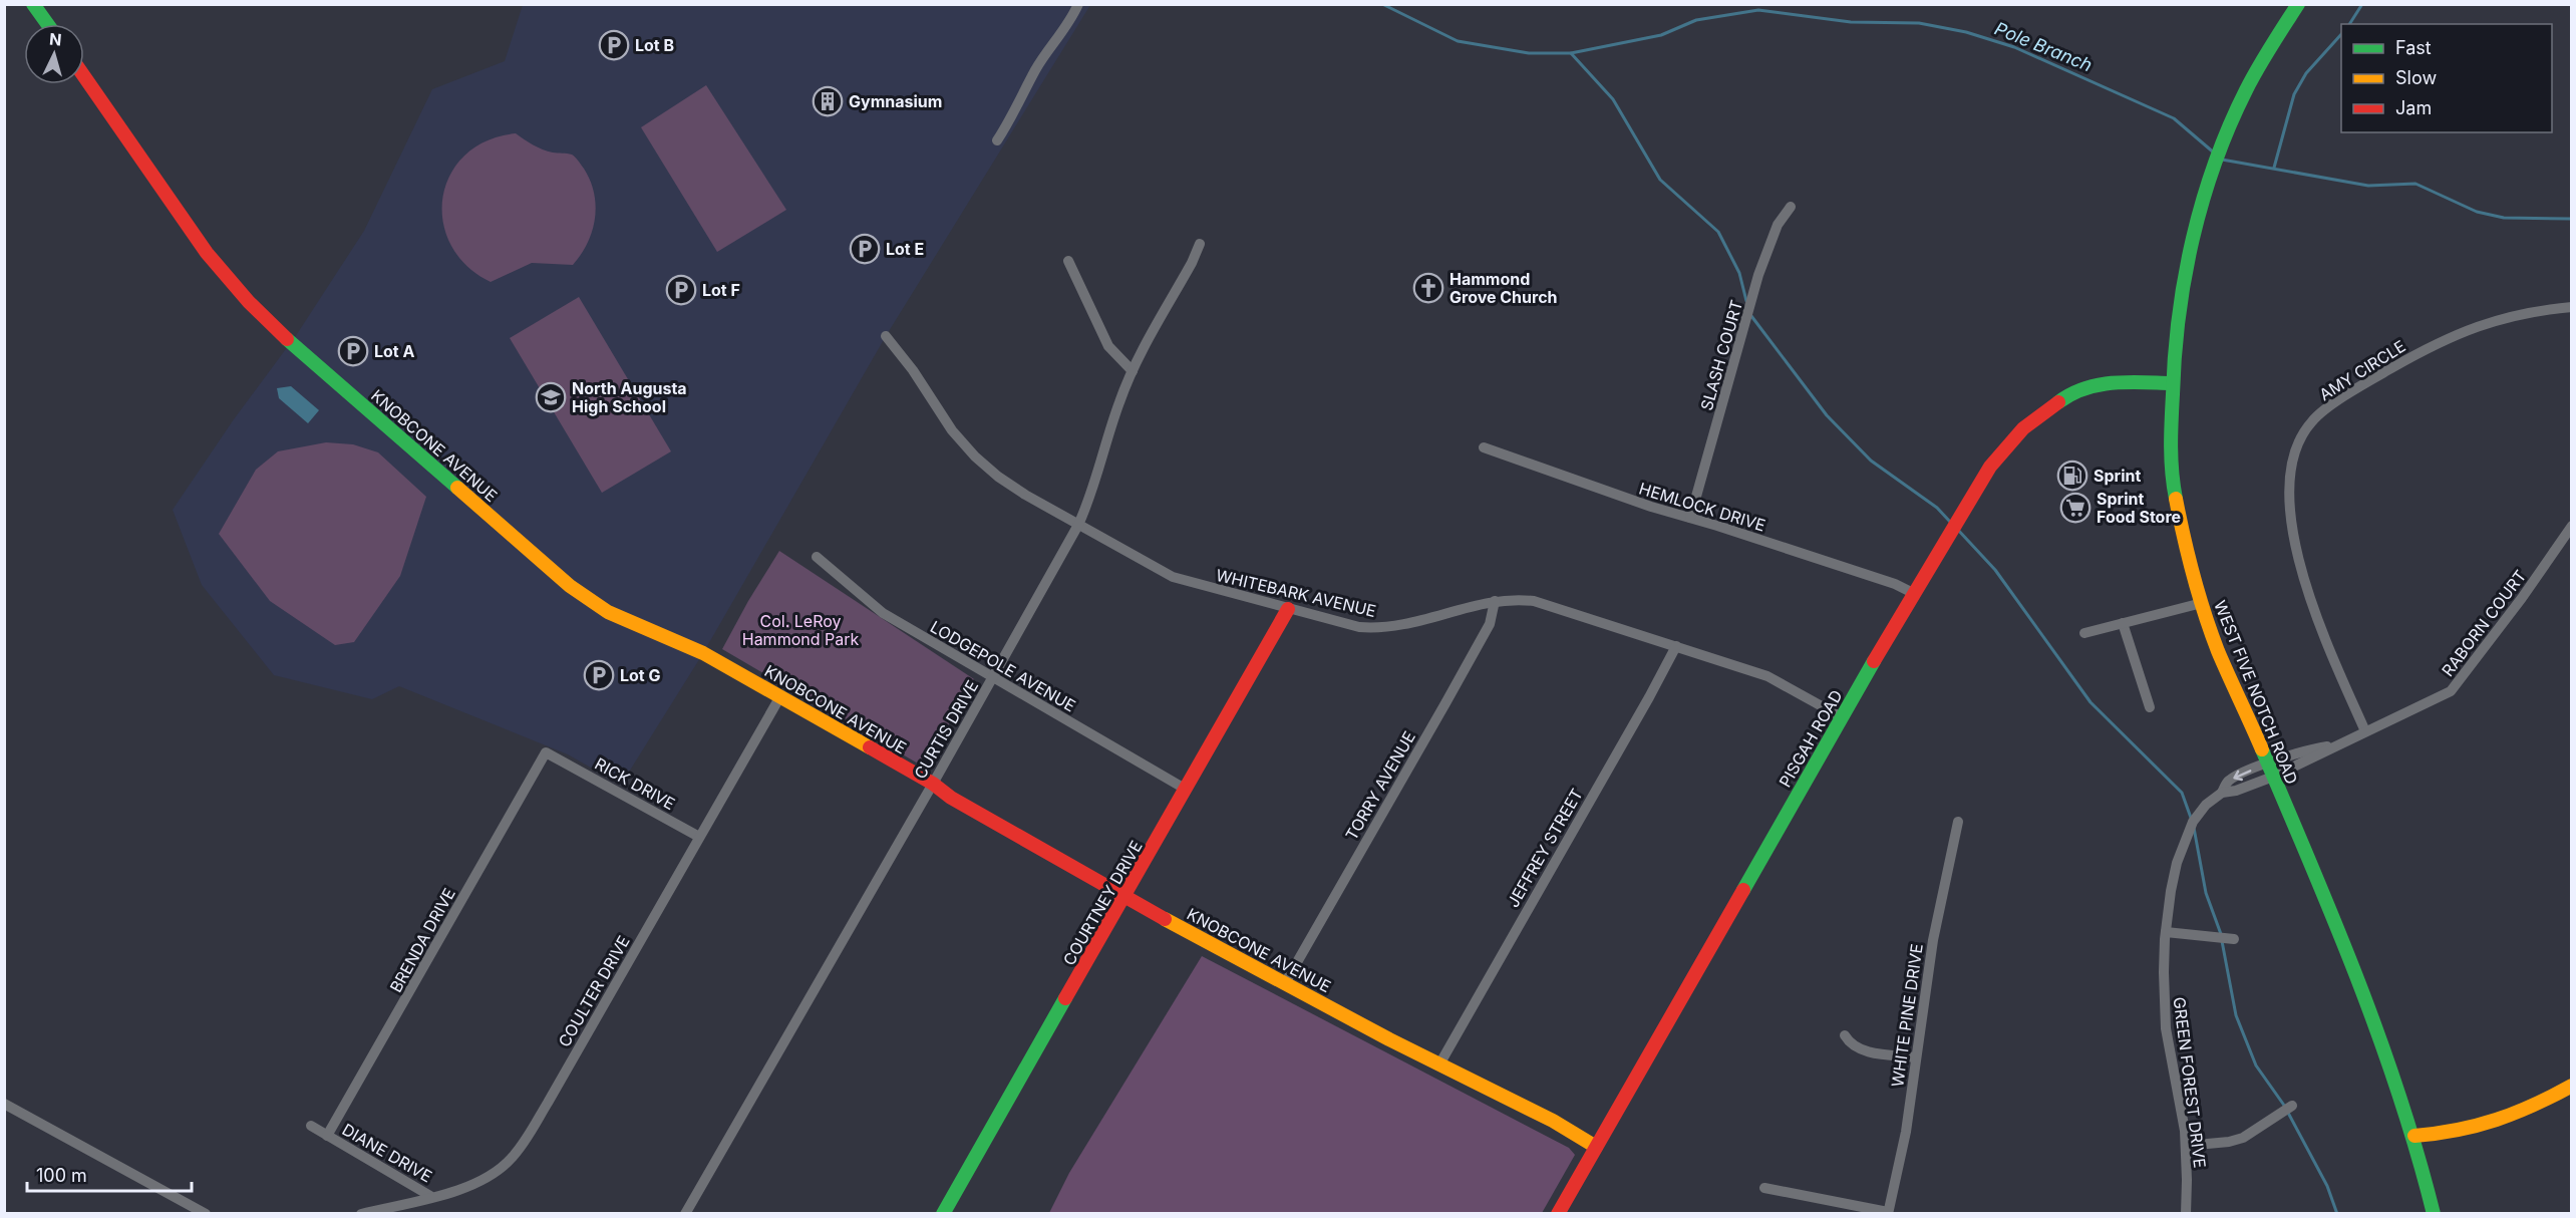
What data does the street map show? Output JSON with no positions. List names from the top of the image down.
{
  "streets": {
    "street": [
      "SLASH COURT",
      "AMY CIRCLE",
      "KNOBCONE AVENUE",
      "HEMLOCK DRIVE",
      "WHITEBARK AVENUE",
      "RABORN COURT",
      "LODGEPOLE AVENUE",
      "WEST FIVE NOTCH ROAD",
      "CURTIS DRIVE",
      "PISGAH ROAD",
      "RICK DRIVE",
      "TORRY AVENUE",
      "JEFFREY STREET",
      "COURTNEY DRIVE",
      "BRENDA DRIVE",
      "COULTER DRIVE",
      "WHITE PINE DRIVE",
      "GREEN FOREST DRIVE",
      "DIANE DRIVE"
    ]
  },
  "crossings": [
    ["SLASH COURT", "HEMLOCK DRIVE"],
    ["AMY CIRCLE", "RABORN COURT"],
    ["KNOBCONE AVENUE", "CURTIS DRIVE"],
    ["KNOBCONE AVENUE", "PISGAH ROAD"],
    ["KNOBCONE AVENUE", "TORRY AVENUE"],
    ["KNOBCONE AVENUE", "JEFFREY STREET"],
    ["KNOBCONE AVENUE", "COURTNEY DRIVE"],
    ["KNOBCONE AVENUE", "COULTER DRIVE"],
    ["HEMLOCK DRIVE", "PISGAH ROAD"],
    ["WHITEBARK AVENUE", "CURTIS DRIVE"],
    ["WHITEBARK AVENUE", "PISGAH ROAD"],
    ["WHITEBARK AVENUE", "TORRY AVENUE"],
    ["WHITEBARK AVENUE", "JEFFREY STREET"],
    ["WHITEBARK AVENUE", "COURTNEY DRIVE"],
    ["RABORN COURT", "WEST FIVE NOTCH ROAD"],
    ["RABORN COURT", "GREEN FOREST DRIVE"],
    ["LODGEPOLE AVENUE", "CURTIS DRIVE"],
    ["LODGEPOLE AVENUE", "COURTNEY DRIVE"],
    ["WEST FIVE NOTCH ROAD", "PISGAH ROAD"],
    ["WEST FIVE NOTCH ROAD", "GREEN FOREST DRIVE"],
    ["RICK DRIVE", "BRENDA DRIVE"],
    ["RICK DRIVE", "COULTER DRIVE"],
    ["BRENDA DRIVE", "DIANE DRIVE"],
    ["COULTER DRIVE", "DIANE DRIVE"]
  ],
  "water": ["Pole Branch"],
  "parks": ["Col. LeRoy Hammond Park"],
  "places": {
    "parking": [
      "Lot B",
      "Lot E",
      "Lot F",
      "Lot A",
      "Lot G"
    ],
    "building": ["Gymnasium"],
    "church": ["Hammond Grove Church"],
    "school or university": ["North Augusta High School"],
    "fuel station": ["Sprint"],
    "supermarket": ["Sprint Food Store"]
  },
  "legend": ["Fast", "Slow", "Jam"],
  "scale_bar": "100 m",
  "north": "top"
}
